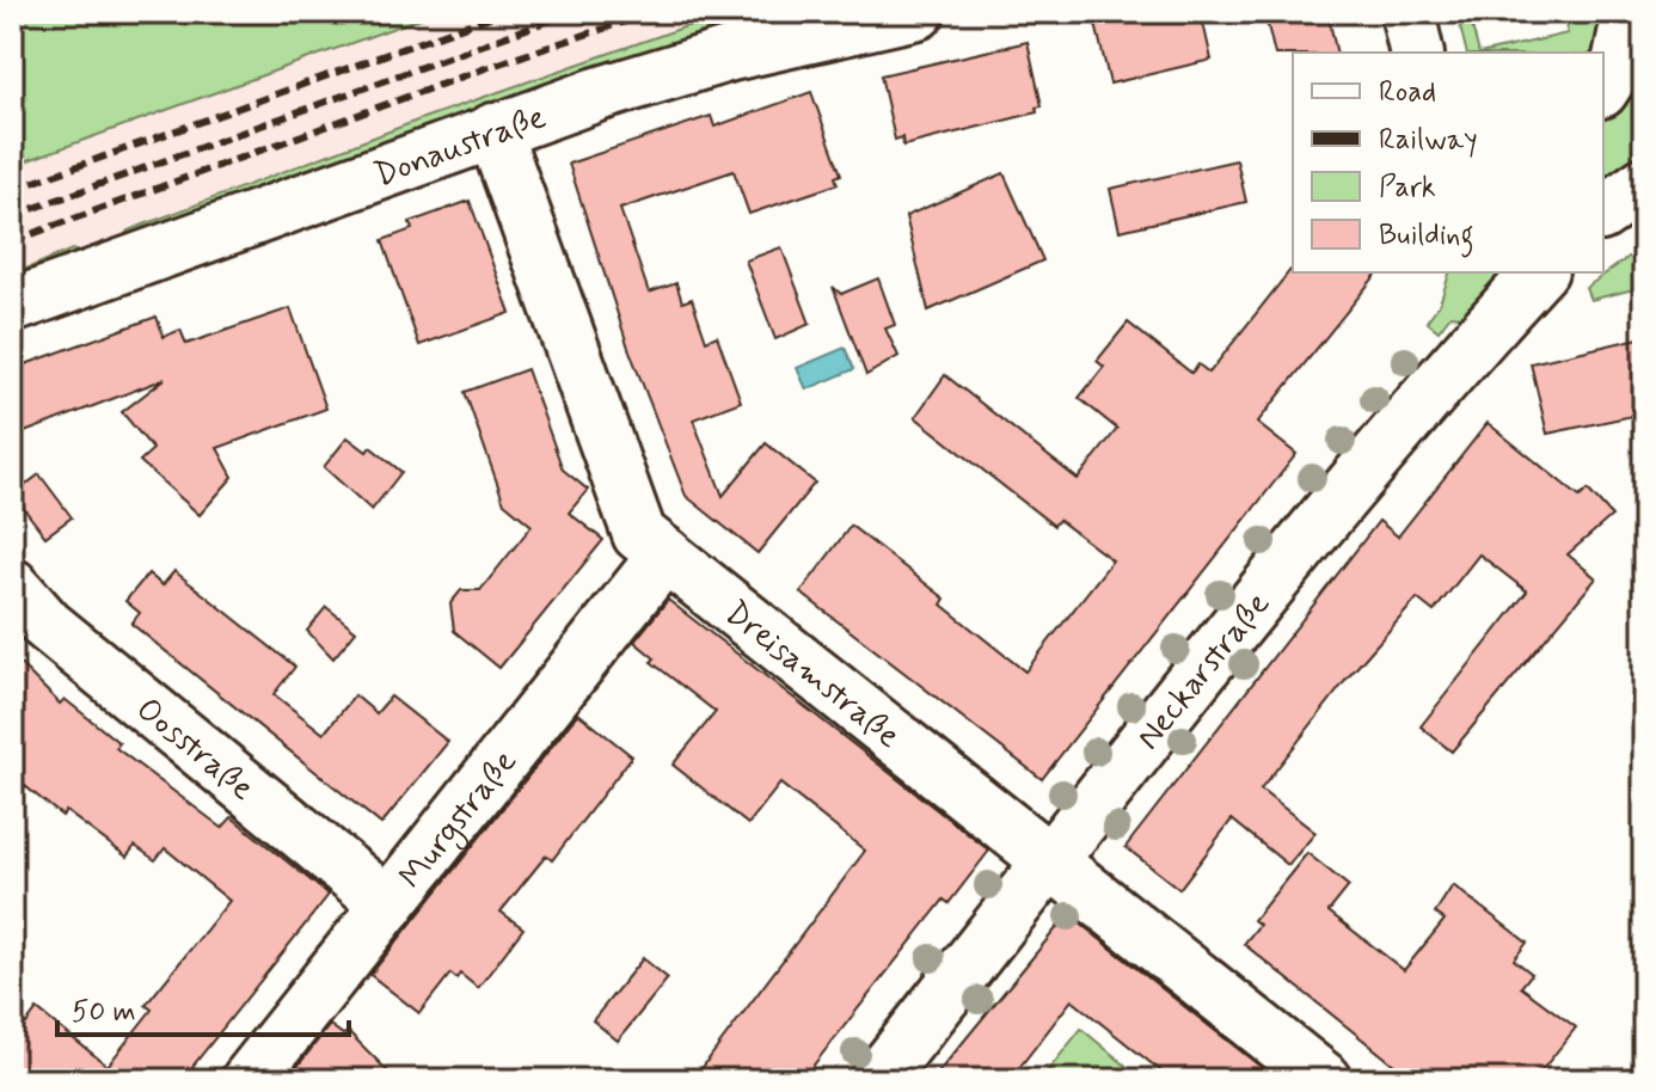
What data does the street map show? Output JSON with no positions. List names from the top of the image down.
{
  "streets": {
    "street": [
      "Donaustraße",
      "Neckarstraße",
      "Dreisamstraße",
      "Oosstraße",
      "Murgstraße"
    ]
  },
  "crossings": [
    ["Donaustraße", "Dreisamstraße"],
    ["Neckarstraße", "Dreisamstraße"],
    ["Dreisamstraße", "Murgstraße"],
    ["Oosstraße", "Murgstraße"]
  ],
  "legend": [
    "Road",
    "Railway",
    "Park",
    "Building"
  ],
  "scale_bar": "50 m"
}
